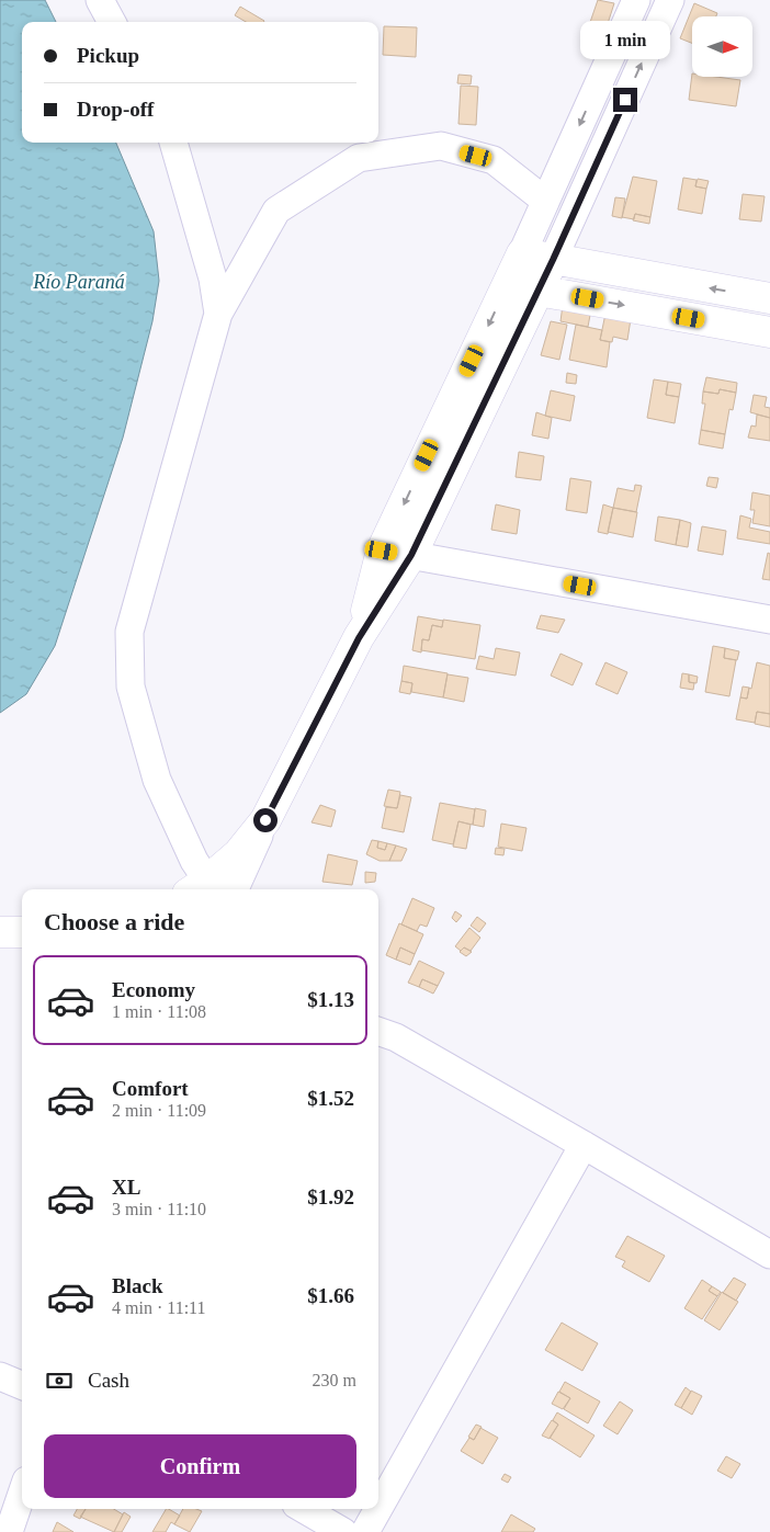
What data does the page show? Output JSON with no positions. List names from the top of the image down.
{
  "water": ["Río Paraná"],
  "north": "right",
  "page": {
    "bubble": "1 min",
    "banner": ["Pickup", "Drop-off"],
    "heading": "Choose a ride",
    "list": [
      {
        "name": "Economy",
        "note": "1 min · 11:08",
        "value": "$1.13"
      },
      {
        "name": "Comfort",
        "note": "2 min · 11:09",
        "value": "$1.52"
      },
      {
        "name": "XL",
        "note": "3 min · 11:10",
        "value": "$1.92"
      },
      {
        "name": "Black",
        "note": "4 min · 11:11",
        "value": "$1.66"
      }
    ],
    "pay": ["Cash", "230 m"],
    "buttons": "Confirm"
  }
}
